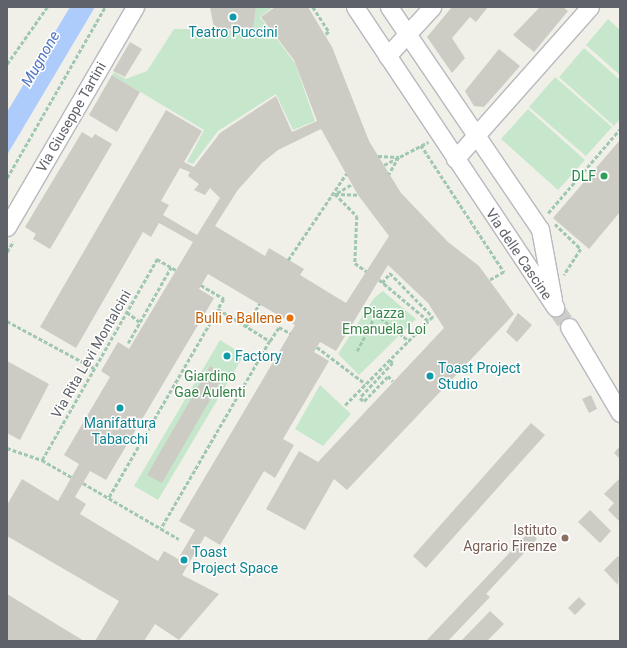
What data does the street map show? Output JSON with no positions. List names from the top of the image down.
{
  "streets": {
    "street": ["Via Giuseppe Tartini", "Via delle Cascine"],
    "path": ["Via Rita Levi Montalcini"]
  },
  "water": ["Mugnone"],
  "parks": ["Piazza Emanuela Loi", "Giardino Gae Aulenti"],
  "places": [
    "Teatro Puccini",
    "DLF",
    "Bulli e Ballene",
    "Factory",
    "Toast Project Studio",
    "Manifattura Tabacchi",
    "Istituto Agrario Firenze",
    "Toast Project Space"
  ]
}
